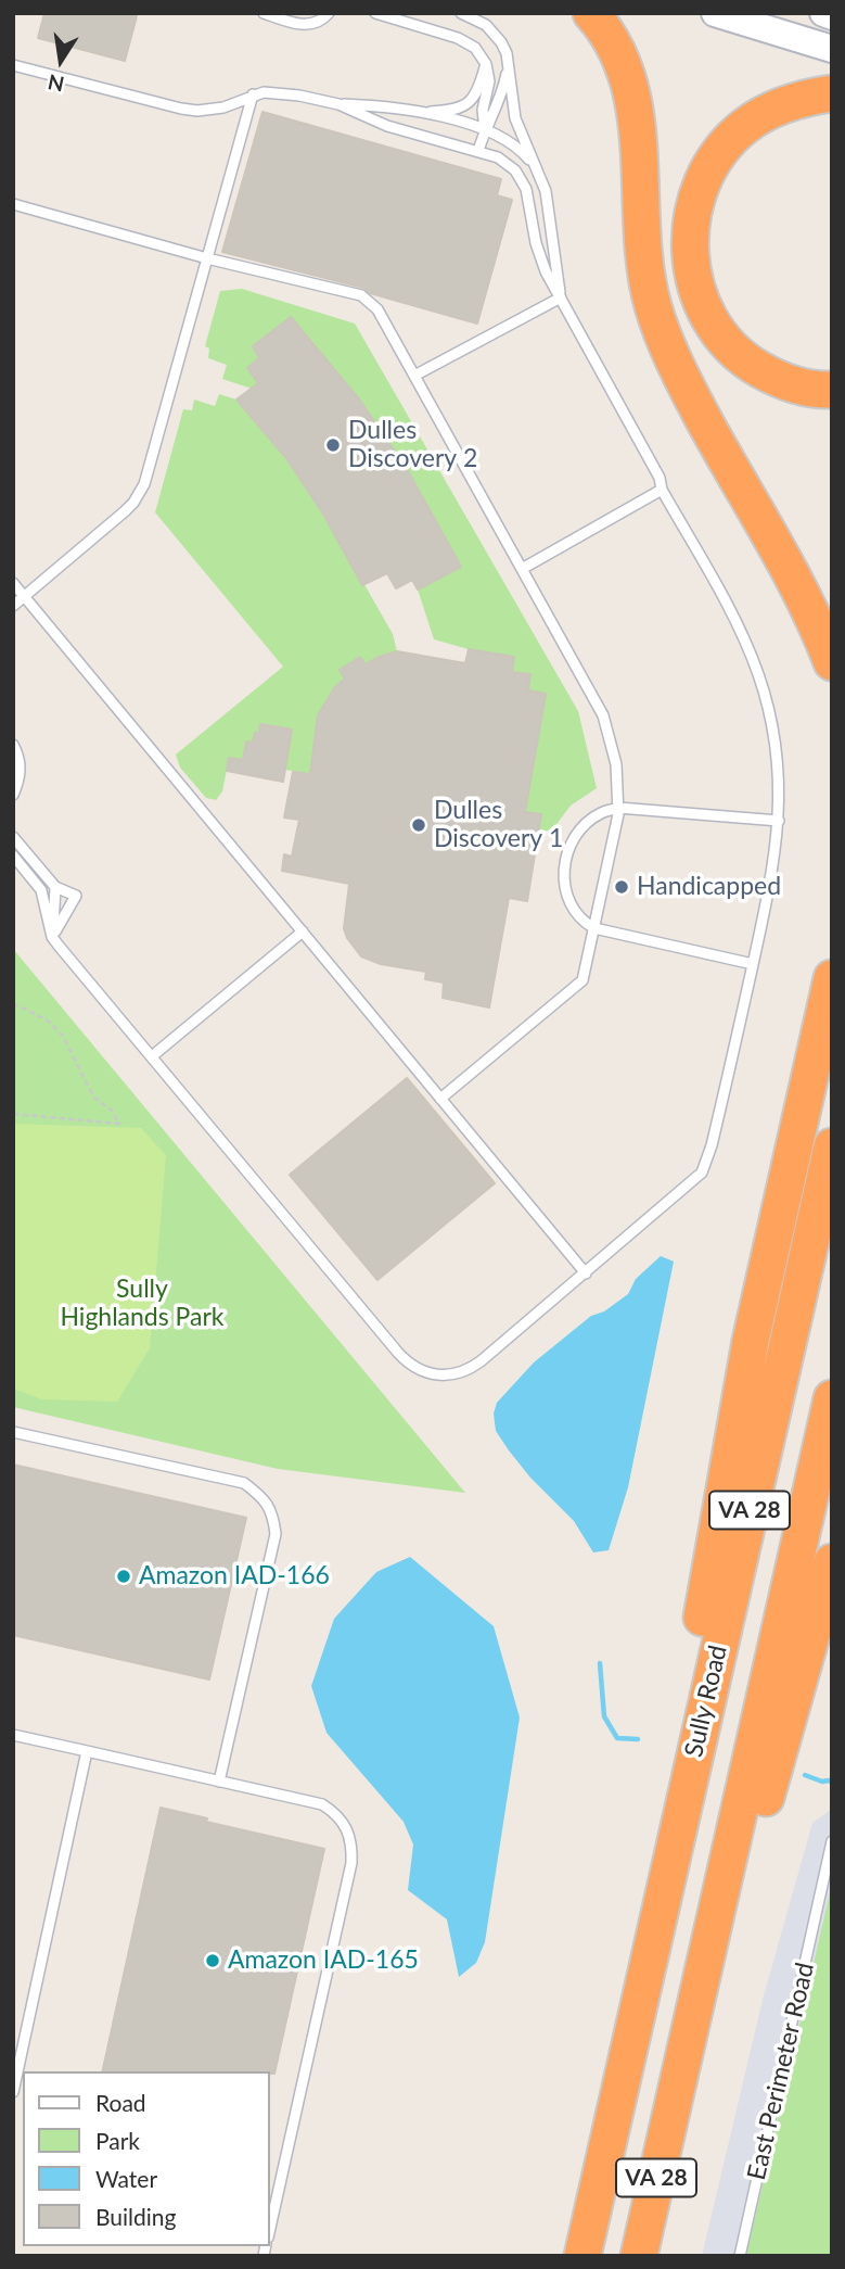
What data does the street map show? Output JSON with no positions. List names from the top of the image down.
{
  "streets": {
    "highway": ["VA 28", "Sully Road"],
    "lane": ["East Perimeter Road"]
  },
  "parks": ["Sully Highlands Park"],
  "places": [
    "Dulles Discovery 2",
    "Dulles Discovery 1",
    "Handicapped",
    "Amazon IAD-166",
    "Amazon IAD-165"
  ],
  "legend": [
    "Road",
    "Park",
    "Water",
    "Building"
  ],
  "north": "bottom"
}
